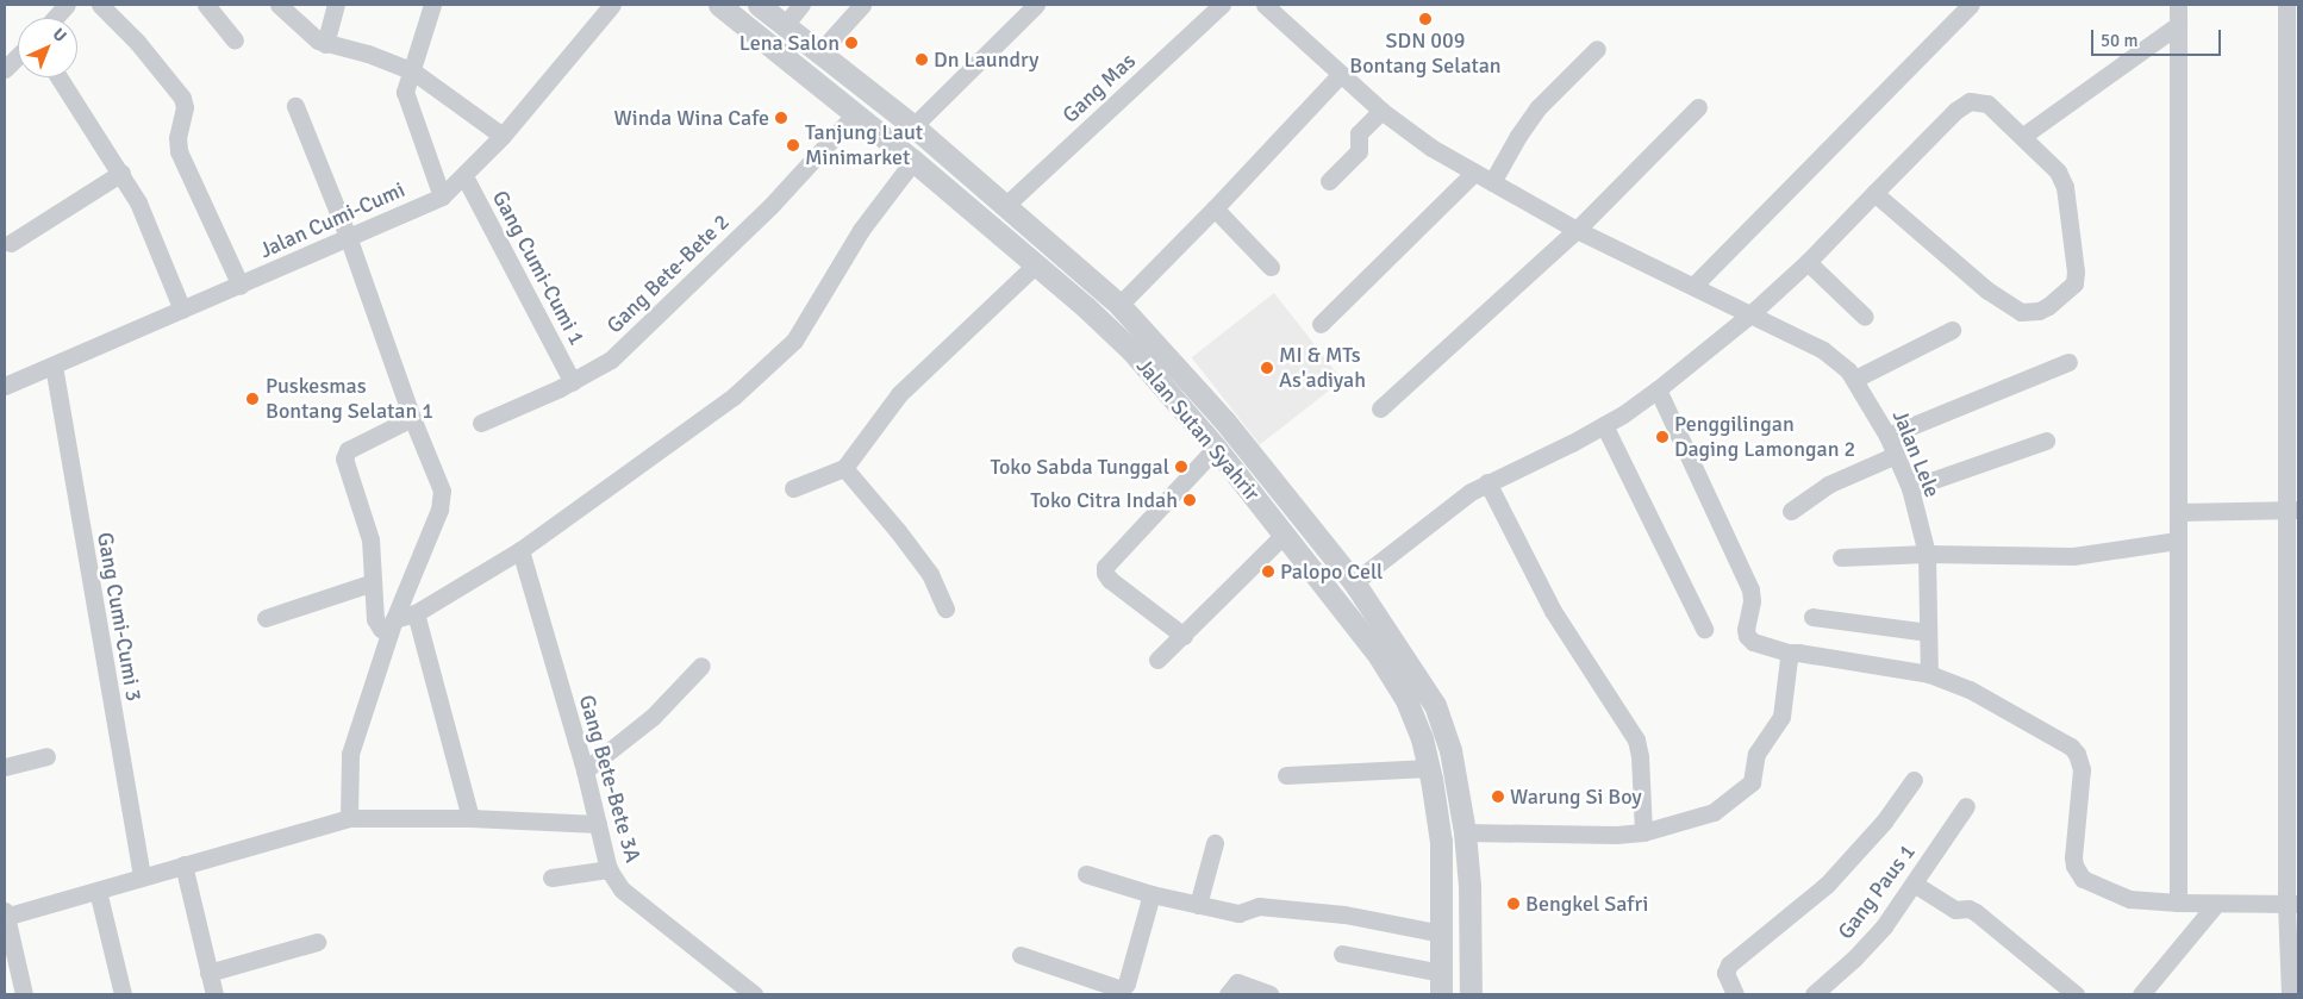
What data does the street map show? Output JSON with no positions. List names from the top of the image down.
{
  "streets": {
    "street": [
      "Gang Mas",
      "Jalan Cumi-Cumi",
      "Gang Cumi-Cumi 1",
      "Gang Bete-Bete 2",
      "Jalan Sutan Syahrir",
      "Jalan Lele",
      "Gang Cumi-Cumi 3",
      "Gang Bete-Bete 3A",
      "Gang Paus 1"
    ]
  },
  "crossings": [
    ["Gang Mas", "Jalan Sutan Syahrir"],
    ["Jalan Cumi-Cumi", "Gang Cumi-Cumi 1"],
    ["Jalan Cumi-Cumi", "Gang Cumi-Cumi 3"],
    ["Gang Cumi-Cumi 1", "Gang Bete-Bete 2"],
    ["Gang Bete-Bete 2", "Jalan Sutan Syahrir"]
  ],
  "places": [
    "SDN 009 Bontang Selatan",
    "Lena Salon",
    "Dn Laundry",
    "Winda Wina Cafe",
    "Tanjung Laut Minimarket",
    "MI & MTs As'adiyah",
    "Puskesmas Bontang Selatan 1",
    "Penggilingan Daging Lamongan 2",
    "Toko Sabda Tunggal",
    "Toko Citra Indah",
    "Palopo Cell",
    "Warung Si Boy",
    "Bengkel Safri"
  ],
  "scale_bar": "50 m",
  "north": "top right"
}
